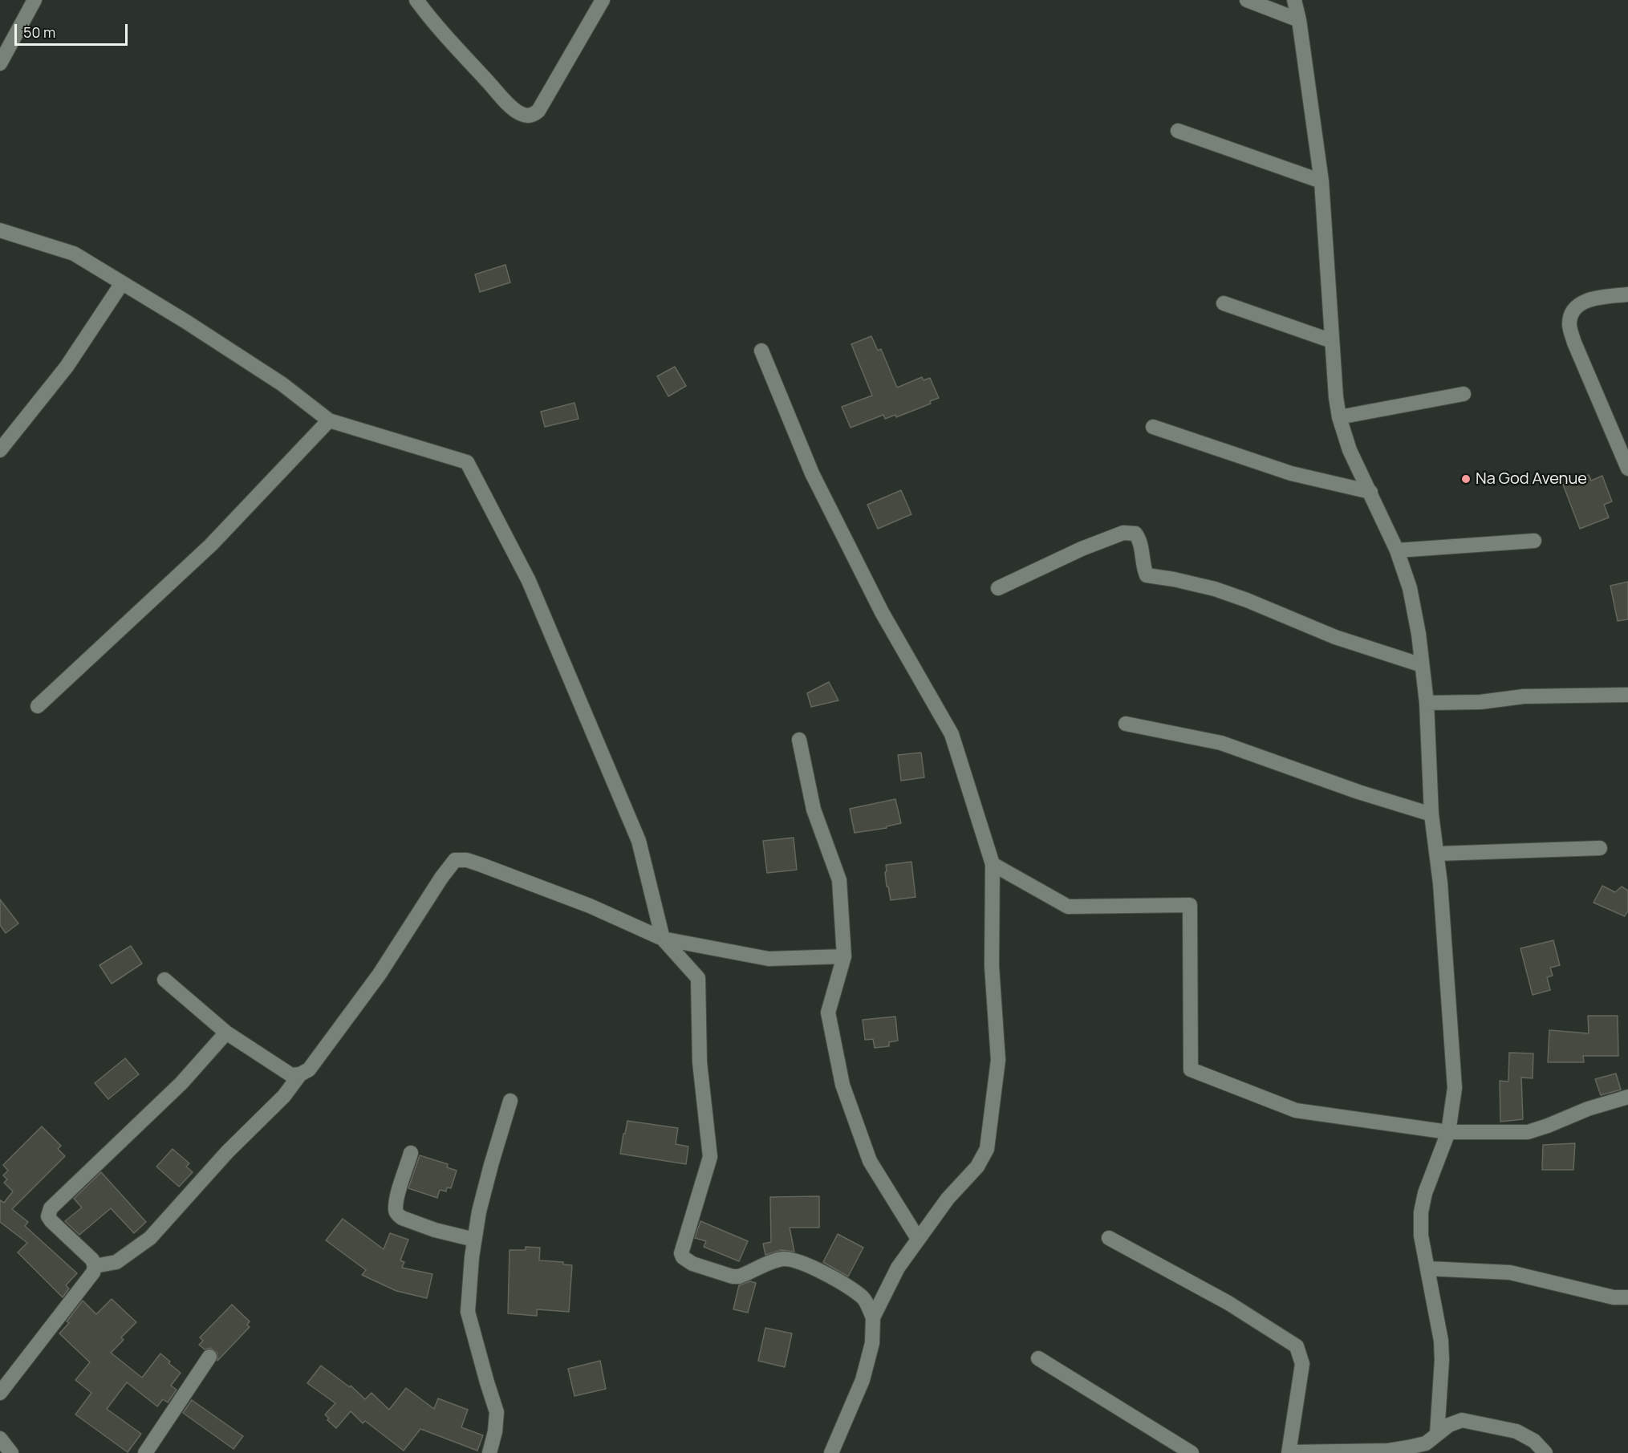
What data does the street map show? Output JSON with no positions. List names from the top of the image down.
{
  "places": ["Na God Avenue"],
  "scale_bar": "50 m"
}
